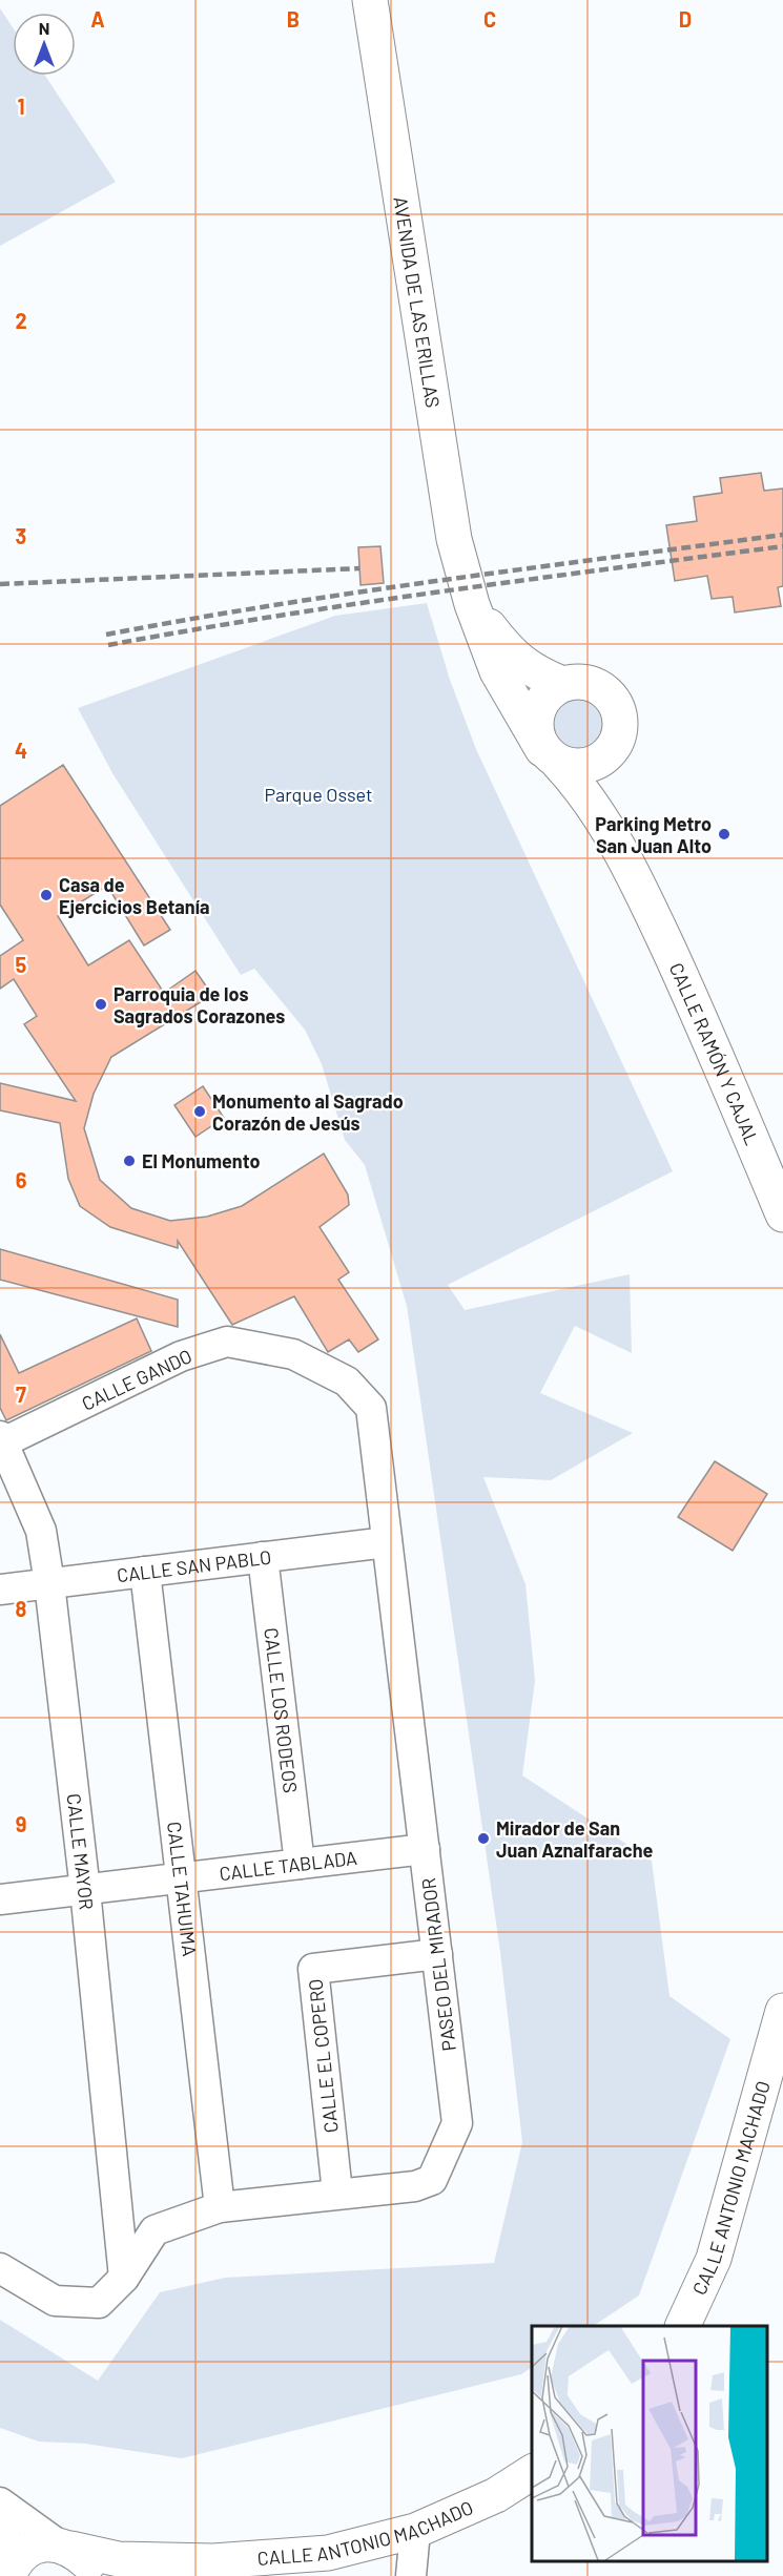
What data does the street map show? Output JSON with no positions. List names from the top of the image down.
{
  "streets": {
    "main road": ["AVENIDA DE LAS ERILLAS", "CALLE RAMÓN Y CAJAL", "CALLE ANTONIO MACHADO"],
    "street": [
      "CALLE GANDO",
      "CALLE SAN PABLO",
      "CALLE LOS RODEOS",
      "CALLE MAYOR",
      "CALLE TABLADA",
      "CALLE TAHUIMA",
      "PASEO DEL MIRADOR",
      "CALLE EL COPERO"
    ]
  },
  "crossings": [
    ["AVENIDA DE LAS ERILLAS", "CALLE RAMÓN Y CAJAL"],
    ["CALLE GANDO", "CALLE MAYOR"],
    ["CALLE GANDO", "PASEO DEL MIRADOR"],
    ["CALLE SAN PABLO", "CALLE LOS RODEOS"],
    ["CALLE SAN PABLO", "CALLE MAYOR"],
    ["CALLE SAN PABLO", "CALLE TAHUIMA"],
    ["CALLE SAN PABLO", "PASEO DEL MIRADOR"],
    ["CALLE LOS RODEOS", "CALLE TABLADA"],
    ["CALLE MAYOR", "CALLE TABLADA"],
    ["CALLE MAYOR", "PASEO DEL MIRADOR"],
    ["CALLE TABLADA", "CALLE TAHUIMA"],
    ["CALLE TABLADA", "PASEO DEL MIRADOR"],
    ["CALLE TAHUIMA", "PASEO DEL MIRADOR"],
    ["PASEO DEL MIRADOR", "CALLE EL COPERO"]
  ],
  "parks": ["Parque Osset"],
  "places": [
    "Parking Metro San Juan Alto",
    "Casa de Ejercicios Betanía",
    "Parroquia de los Sagrados Corazones",
    "Monumento al Sagrado Corazón de Jesús",
    "El Monumento",
    "Mirador de San Juan Aznalfarache"
  ],
  "north": "top",
  "grid": {
    "columns": [
      "A",
      "B",
      "C",
      "D"
    ],
    "rows": [
      "1",
      "2",
      "3",
      "4",
      "5",
      "6",
      "7",
      "8",
      "9"
    ]
  }
}
